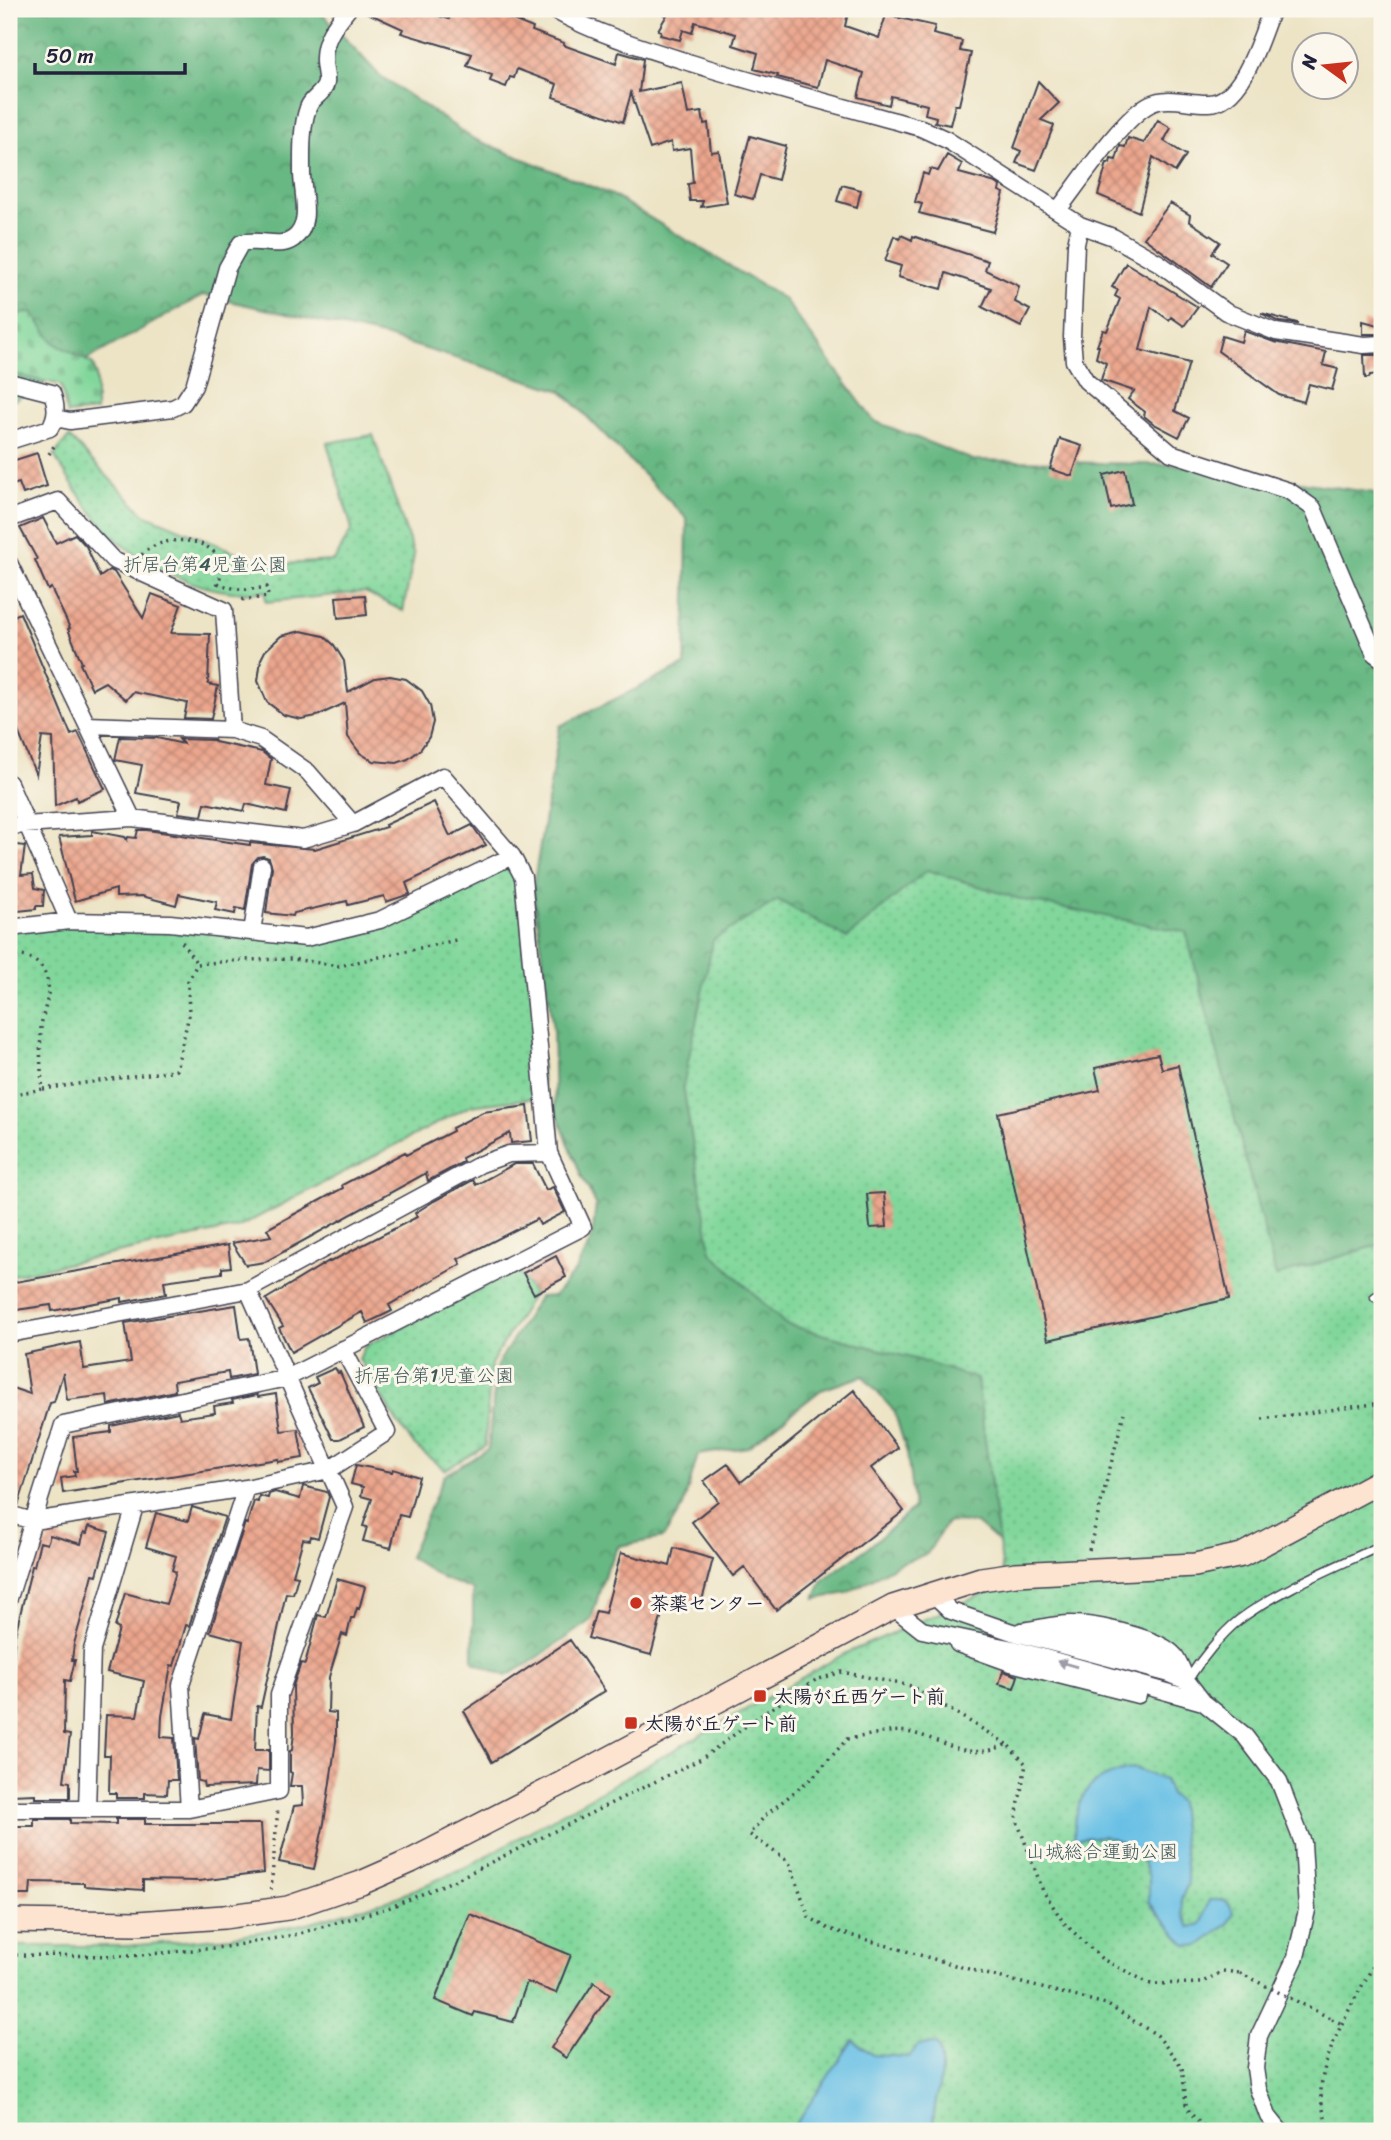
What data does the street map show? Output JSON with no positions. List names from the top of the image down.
{
  "parks": ["折居台第4児童公園", "折居台第1児童公園", "山城総合運動公園"],
  "places": {
    "other": ["茶薬センター"],
    "transit": ["太陽が丘西ゲート前", "太陽が丘ゲート前"]
  },
  "scale_bar": "50 m",
  "north": "left"
}
